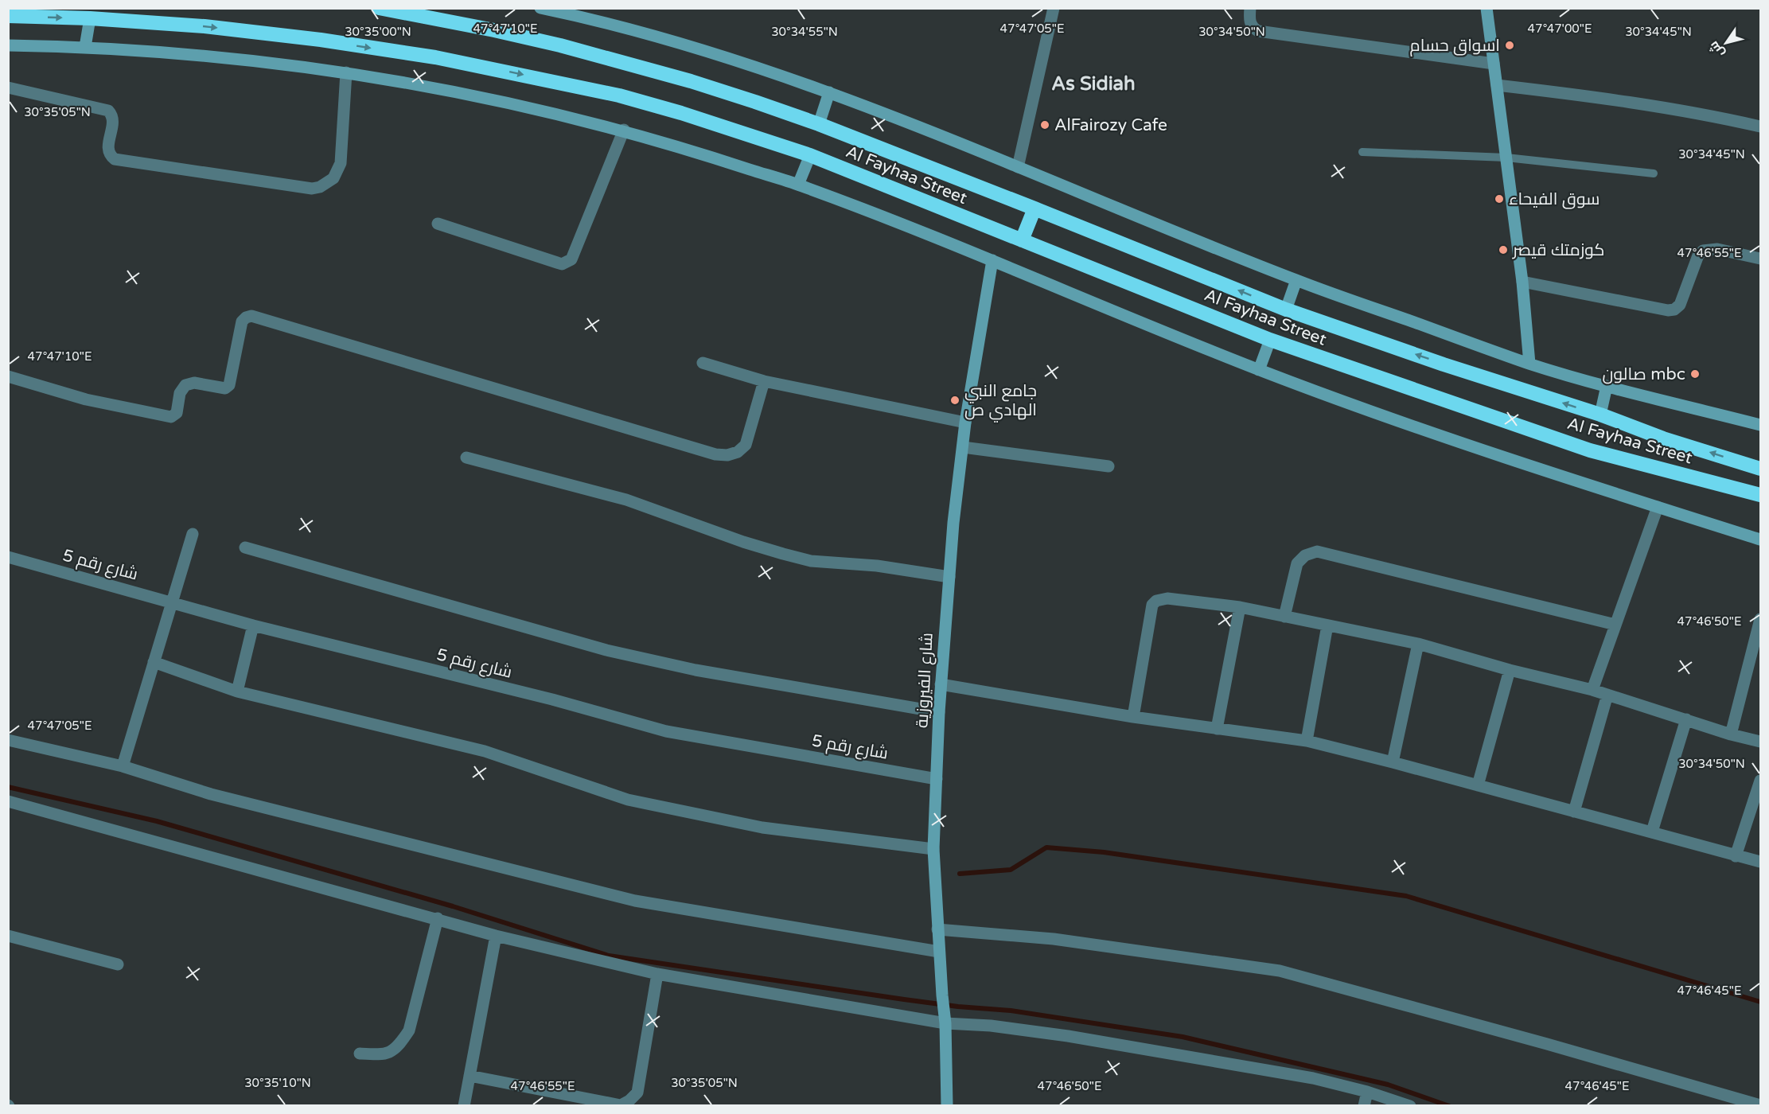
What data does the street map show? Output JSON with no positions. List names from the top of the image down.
{
  "streets": {
    "highway": ["Al Fayhaa Street"],
    "street": ["شارع رقم 5", "شارع الفيروزية"]
  },
  "crossings": [
    ["شارع رقم 5", "شارع الفيروزية"]
  ],
  "districts": ["As Sidiah"],
  "places": [
    "اسواق حسام",
    "AlFairozy Cafe",
    "سوق الفيحاء",
    "كوزمتك قيصر",
    "صالون mbc",
    "جامع النبي الهادي ص"
  ],
  "north": "bottom left",
  "coordinates": [
    "47°47'00\"E",
    "47°47'10\"E",
    "47°47'05\"E",
    "30°35'00\"N",
    "30°34'55\"N",
    "30°34'50\"N",
    "30°34'45\"N",
    "30°35'05\"N",
    "47°46'55\"E",
    "47°46'50\"E",
    "47°46'45\"E",
    "30°35'10\"N"
  ]
}
